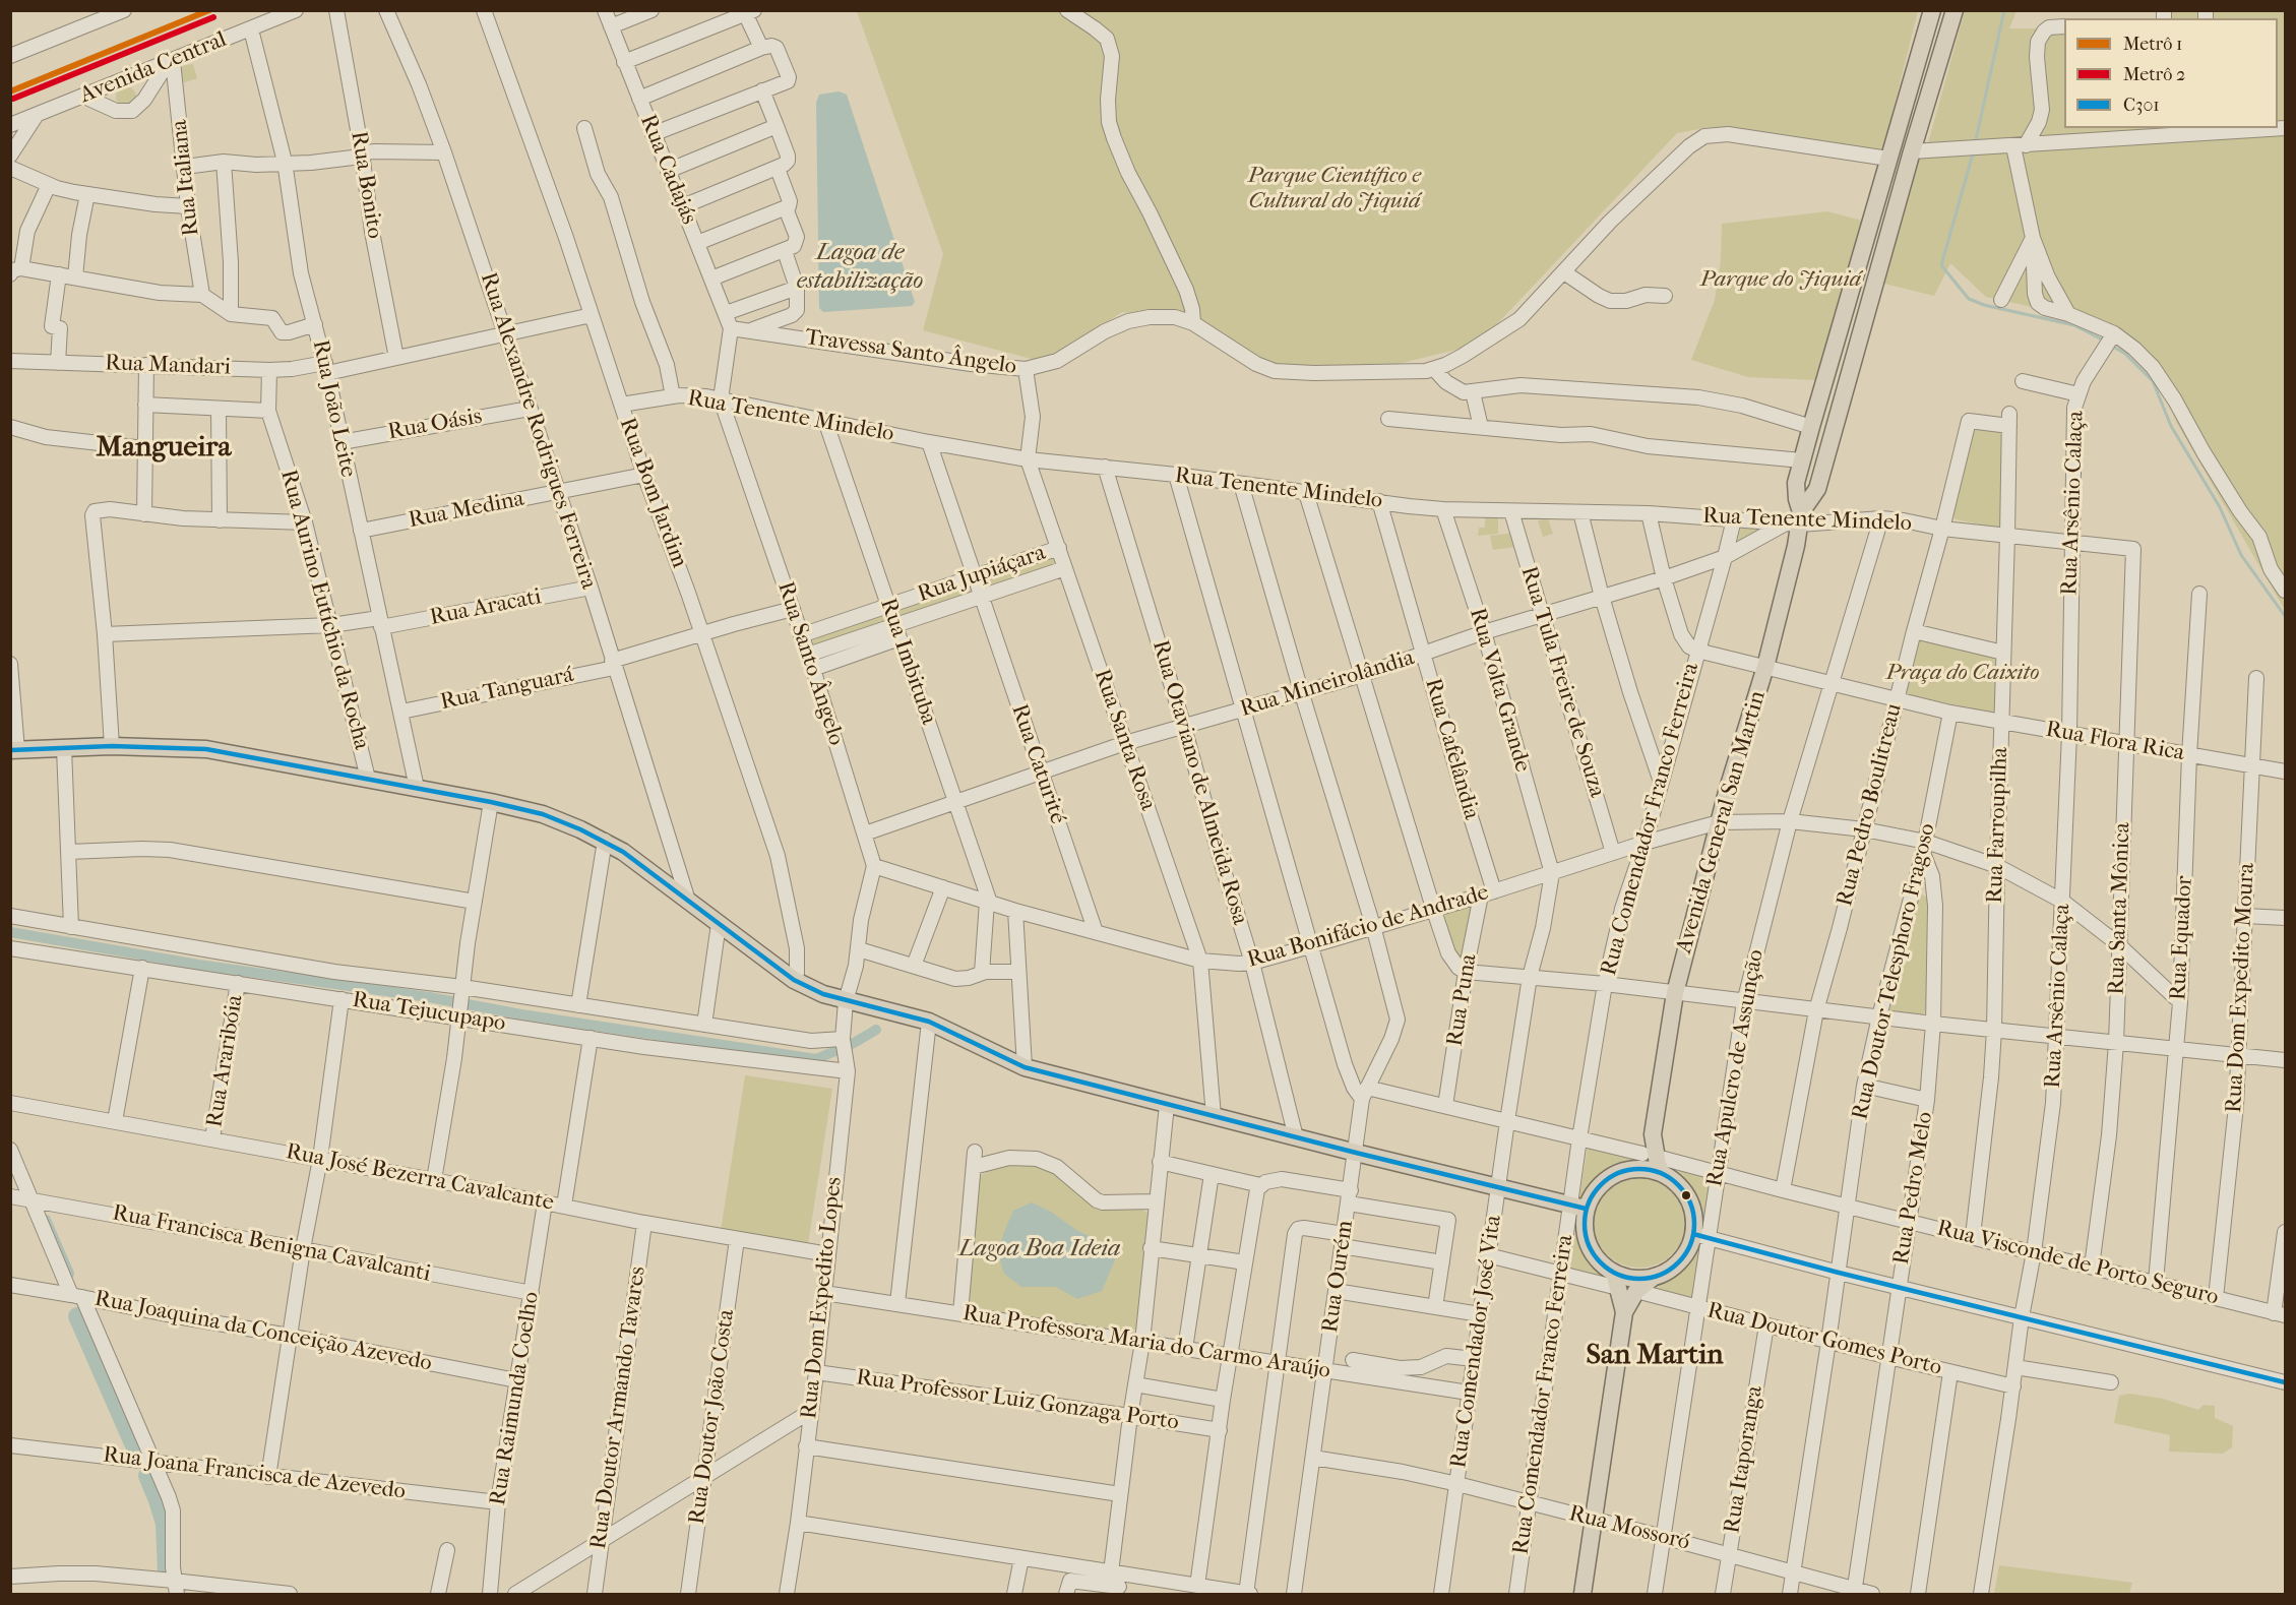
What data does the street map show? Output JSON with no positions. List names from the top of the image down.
{
  "streets": {
    "main road": ["Avenida General San Martin"],
    "street": [
      "Avenida Central",
      "Rua Cadajás",
      "Rua Italiana",
      "Rua Bonito",
      "Travessa Santo Ângelo",
      "Rua Mandari",
      "Rua João Leite",
      "Rua Tenente Mindelo",
      "Rua Oásis",
      "Rua Alexandre Rodrigues Ferreira",
      "Rua Bom Jardim",
      "Rua Arsênio Calaça",
      "Rua Medina",
      "Rua Jupiáçara",
      "Rua Aracati",
      "Rua Aurino Eutíchio da Rocha",
      "Rua Imbituba",
      "Rua Santo Ângelo",
      "Rua Tula Freire de Souza",
      "Rua Mineirolândia",
      "Rua Tanguará",
      "Rua Volta Grande",
      "Rua Santa Rosa",
      "Rua Flora Rica",
      "Rua Cafelândia",
      "Rua Caturité",
      "Rua Otaviano de Almeida Rosa",
      "Rua Pedro Boulitreau",
      "Rua Comendador Franco Ferreira",
      "Rua Farroupilha",
      "Rua Santa Mônica",
      "Rua Bonifácio de Andrade",
      "Rua Equador",
      "Rua Doutor Telesphoro Fragoso",
      "Rua Dom Expedito Moura",
      "Rua Puna",
      "Rua Tejucupapo",
      "Rua Araribóia",
      "Rua Apulcro de Assunção",
      "Rua José Bezerra Cavalcante",
      "Rua Pedro Melo",
      "Rua Francisca Benigna Cavalcanti",
      "Rua Visconde de Porto Seguro",
      "Rua Ourém",
      "Rua Dom Expedito Lopes",
      "Rua Joaquina da Conceição Azevedo",
      "Rua Doutor Gomes Porto",
      "Rua Comendador José Vita",
      "Rua Professora Maria do Carmo Araújo",
      "Rua Raimunda Coelho",
      "Rua Professor Luiz Gonzaga Porto",
      "Rua Doutor Armando Tavares",
      "Rua Doutor João Costa",
      "Rua Itaporanga",
      "Rua Joana Francisca de Azevedo",
      "Rua Mossoró"
    ]
  },
  "crossings": [
    ["Avenida Central", "Rua Italiana"],
    ["Avenida Central", "Rua João Leite"],
    ["Rua Cadajás", "Travessa Santo Ângelo"],
    ["Rua Cadajás", "Rua Santo Ângelo"],
    ["Rua Bonito", "Rua Mandari"],
    ["Travessa Santo Ângelo", "Rua Santo Ângelo"],
    ["Travessa Santo Ângelo", "Rua Santa Rosa"],
    ["Rua Mandari", "Rua João Leite"],
    ["Rua Mandari", "Rua Alexandre Rodrigues Ferreira"],
    ["Rua Mandari", "Rua Bom Jardim"],
    ["Rua Mandari", "Rua Aurino Eutíchio da Rocha"],
    ["Rua João Leite", "Rua Oásis"],
    ["Rua João Leite", "Rua Medina"],
    ["Rua João Leite", "Rua Aracati"],
    ["Rua João Leite", "Rua Tanguará"],
    ["Rua Tenente Mindelo", "Rua Bom Jardim"],
    ["Rua Tenente Mindelo", "Rua Arsênio Calaça"],
    ["Rua Tenente Mindelo", "Rua Imbituba"],
    ["Rua Tenente Mindelo", "Rua Santo Ângelo"],
    ["Rua Tenente Mindelo", "Rua Tula Freire de Souza"],
    ["Rua Tenente Mindelo", "Rua Mineirolândia"],
    ["Rua Tenente Mindelo", "Rua Volta Grande"],
    ["Rua Tenente Mindelo", "Rua Santa Rosa"],
    ["Rua Tenente Mindelo", "Rua Cafelândia"],
    ["Rua Tenente Mindelo", "Rua Otaviano de Almeida Rosa"],
    ["Rua Tenente Mindelo", "Rua Pedro Boulitreau"],
    ["Rua Tenente Mindelo", "Rua Comendador Franco Ferreira"],
    ["Rua Tenente Mindelo", "Avenida General San Martin"],
    ["Rua Tenente Mindelo", "Rua Farroupilha"],
    ["Rua Tenente Mindelo", "Rua Santa Mônica"],
    ["Rua Tenente Mindelo", "Rua Apulcro de Assunção"],
    ["Rua Tenente Mindelo", "Rua Ourém"],
    ["Rua Oásis", "Rua Alexandre Rodrigues Ferreira"],
    ["Rua Alexandre Rodrigues Ferreira", "Rua Medina"],
    ["Rua Alexandre Rodrigues Ferreira", "Rua Aracati"],
    ["Rua Alexandre Rodrigues Ferreira", "Rua Tanguará"],
    ["Rua Bom Jardim", "Rua Medina"],
    ["Rua Bom Jardim", "Rua Tanguará"],
    ["Rua Arsênio Calaça", "Rua Flora Rica"],
    ["Rua Arsênio Calaça", "Rua Bonifácio de Andrade"],
    ["Rua Arsênio Calaça", "Rua Visconde de Porto Seguro"],
    ["Rua Arsênio Calaça", "Rua Doutor Gomes Porto"],
    ["Rua Jupiáçara", "Rua Imbituba"],
    ["Rua Jupiáçara", "Rua Santo Ângelo"],
    ["Rua Jupiáçara", "Rua Santa Rosa"],
    ["Rua Jupiáçara", "Rua Caturité"],
    ["Rua Aracati", "Rua Aurino Eutíchio da Rocha"],
    ["Rua Imbituba", "Rua Mineirolândia"],
    ["Rua Imbituba", "Rua Bonifácio de Andrade"],
    ["Rua Santo Ângelo", "Rua Mineirolândia"],
    ["Rua Santo Ângelo", "Rua Tanguará"],
    ["Rua Santo Ângelo", "Rua Bonifácio de Andrade"],
    ["Rua Santo Ângelo", "Rua Dom Expedito Lopes"],
    ["Rua Tula Freire de Souza", "Rua Mineirolândia"],
    ["Rua Tula Freire de Souza", "Rua Bonifácio de Andrade"],
    ["Rua Mineirolândia", "Rua Volta Grande"],
    ["Rua Mineirolândia", "Rua Santa Rosa"],
    ["Rua Mineirolândia", "Rua Cafelândia"],
    ["Rua Mineirolândia", "Rua Caturité"],
    ["Rua Mineirolândia", "Rua Otaviano de Almeida Rosa"],
    ["Rua Mineirolândia", "Rua Comendador Franco Ferreira"],
    ["Rua Mineirolândia", "Avenida General San Martin"],
    ["Rua Mineirolândia", "Rua Ourém"],
    ["Rua Volta Grande", "Rua Bonifácio de Andrade"],
    ["Rua Volta Grande", "Rua Comendador José Vita"],
    ["Rua Santa Rosa", "Rua Bonifácio de Andrade"],
    ["Rua Flora Rica", "Rua Pedro Boulitreau"],
    ["Rua Flora Rica", "Rua Comendador Franco Ferreira"],
    ["Rua Flora Rica", "Avenida General San Martin"],
    ["Rua Flora Rica", "Rua Farroupilha"],
    ["Rua Flora Rica", "Rua Santa Mônica"],
    ["Rua Flora Rica", "Rua Equador"],
    ["Rua Flora Rica", "Rua Doutor Telesphoro Fragoso"],
    ["Rua Flora Rica", "Rua Dom Expedito Moura"],
    ["Rua Flora Rica", "Rua Apulcro de Assunção"],
    ["Rua Cafelândia", "Rua Bonifácio de Andrade"],
    ["Rua Cafelândia", "Rua Puna"],
    ["Rua Caturité", "Rua Bonifácio de Andrade"],
    ["Rua Otaviano de Almeida Rosa", "Rua Bonifácio de Andrade"],
    ["Rua Pedro Boulitreau", "Rua Farroupilha"],
    ["Rua Pedro Boulitreau", "Rua Bonifácio de Andrade"],
    ["Rua Pedro Boulitreau", "Rua Visconde de Porto Seguro"],
    ["Rua Comendador Franco Ferreira", "Avenida General San Martin"],
    ["Rua Comendador Franco Ferreira", "Rua Bonifácio de Andrade"],
    ["Rua Comendador Franco Ferreira", "Rua Apulcro de Assunção"],
    ["Rua Comendador Franco Ferreira", "Rua Visconde de Porto Seguro"],
    ["Rua Comendador Franco Ferreira", "Rua Mossoró"],
    ["Avenida General San Martin", "Rua Bonifácio de Andrade"],
    ["Avenida General San Martin", "Rua Apulcro de Assunção"],
    ["Avenida General San Martin", "Rua Visconde de Porto Seguro"],
    ["Rua Farroupilha", "Rua Bonifácio de Andrade"],
    ["Rua Farroupilha", "Rua Visconde de Porto Seguro"],
    ["Rua Santa Mônica", "Rua Bonifácio de Andrade"],
    ["Rua Santa Mônica", "Rua Visconde de Porto Seguro"],
    ["Rua Bonifácio de Andrade", "Rua Equador"],
    ["Rua Bonifácio de Andrade", "Rua Doutor Telesphoro Fragoso"],
    ["Rua Bonifácio de Andrade", "Rua Puna"],
    ["Rua Bonifácio de Andrade", "Rua Apulcro de Assunção"],
    ["Rua Bonifácio de Andrade", "Rua Pedro Melo"],
    ["Rua Bonifácio de Andrade", "Rua Ourém"],
    ["Rua Bonifácio de Andrade", "Rua Comendador José Vita"],
    ["Rua Equador", "Rua Visconde de Porto Seguro"],
    ["Rua Doutor Telesphoro Fragoso", "Rua Pedro Melo"],
    ["Rua Doutor Telesphoro Fragoso", "Rua Visconde de Porto Seguro"],
    ["Rua Doutor Telesphoro Fragoso", "Rua Doutor Gomes Porto"],
    ["Rua Doutor Telesphoro Fragoso", "Rua Mossoró"],
    ["Rua Dom Expedito Moura", "Rua Visconde de Porto Seguro"],
    ["Rua Puna", "Rua Visconde de Porto Seguro"],
    ["Rua Tejucupapo", "Rua Araribóia"],
    ["Rua Tejucupapo", "Rua Dom Expedito Lopes"],
    ["Rua Araribóia", "Rua José Bezerra Cavalcante"],
    ["Rua Apulcro de Assunção", "Rua Visconde de Porto Seguro"],
    ["Rua Apulcro de Assunção", "Rua Doutor Gomes Porto"],
    ["Rua Apulcro de Assunção", "Rua Mossoró"],
    ["Rua José Bezerra Cavalcante", "Rua Dom Expedito Lopes"],
    ["Rua José Bezerra Cavalcante", "Rua Raimunda Coelho"],
    ["Rua José Bezerra Cavalcante", "Rua Doutor Armando Tavares"],
    ["Rua José Bezerra Cavalcante", "Rua Doutor João Costa"],
    ["Rua Pedro Melo", "Rua Visconde de Porto Seguro"],
    ["Rua Pedro Melo", "Rua Doutor Gomes Porto"],
    ["Rua Pedro Melo", "Rua Mossoró"],
    ["Rua Francisca Benigna Cavalcanti", "Rua Raimunda Coelho"],
    ["Rua Visconde de Porto Seguro", "Rua Ourém"],
    ["Rua Visconde de Porto Seguro", "Rua Comendador José Vita"],
    ["Rua Ourém", "Rua Professora Maria do Carmo Araújo"],
    ["Rua Ourém", "Rua Mossoró"],
    ["Rua Dom Expedito Lopes", "Rua Professora Maria do Carmo Araújo"],
    ["Rua Dom Expedito Lopes", "Rua Professor Luiz Gonzaga Porto"],
    ["Rua Joaquina da Conceição Azevedo", "Rua Raimunda Coelho"],
    ["Rua Doutor Gomes Porto", "Rua Itaporanga"],
    ["Rua Comendador José Vita", "Rua Professora Maria do Carmo Araújo"],
    ["Rua Comendador José Vita", "Rua Mossoró"],
    ["Rua Raimunda Coelho", "Rua Joana Francisca de Azevedo"],
    ["Rua Itaporanga", "Rua Mossoró"]
  ],
  "districts": ["Mangueira", "San Martin"],
  "water": ["Lagoa de estabilização", "Lagoa Boa Ideia"],
  "parks": ["Parque Científico e Cultural do Jiquiá", "Parque do Jiquiá", "Praça do Caixito"],
  "lines": ["metro line 1", "metro line 2", "transit line C301"],
  "legend": ["Metrô 1", "Metrô 2", "C301"]
}
